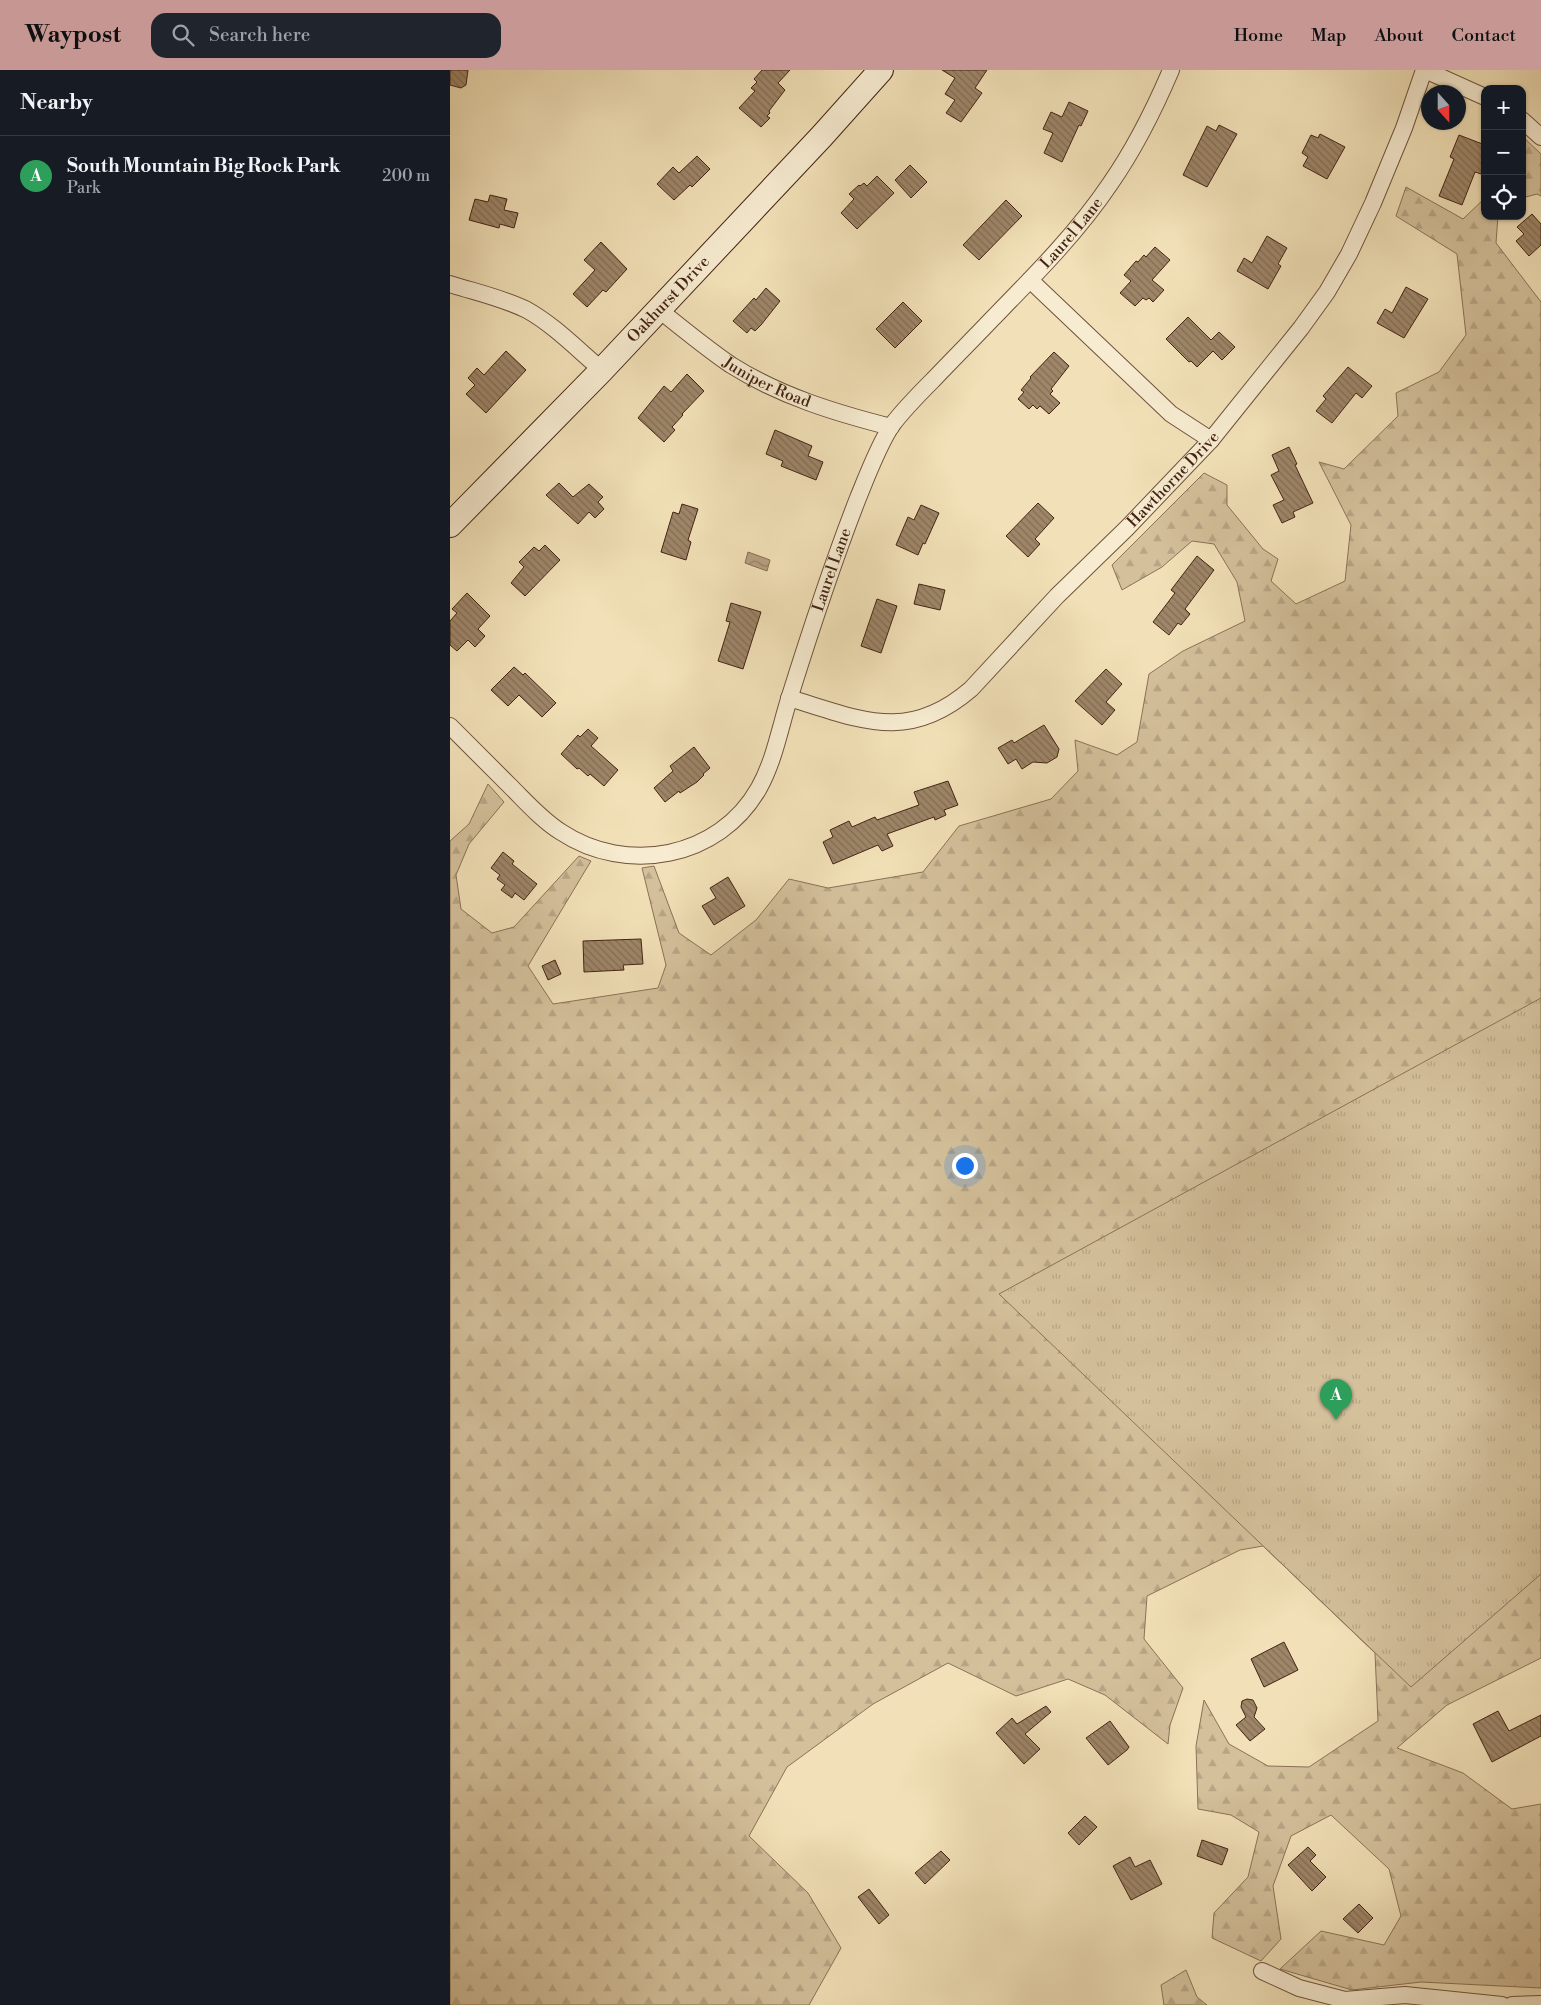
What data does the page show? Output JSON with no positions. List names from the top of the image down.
{
  "streets": {
    "street": [
      "Laurel Lane",
      "Oakhurst Drive",
      "Juniper Road",
      "Hawthorne Drive"
    ]
  },
  "crossings": [
    ["Laurel Lane", "Juniper Road"],
    ["Laurel Lane", "Hawthorne Drive"],
    ["Oakhurst Drive", "Juniper Road"]
  ],
  "north": "bottom",
  "page": {
    "header": "Waypost",
    "search": "Search here",
    "nav": [
      "Home",
      "Map",
      "About",
      "Contact"
    ],
    "heading": "Nearby",
    "map_buttons": ["+", "−"],
    "list": [
      {
        "mark": "A",
        "name": "South Mountain Big Rock Park",
        "note": "Park",
        "value": "200 m"
      }
    ],
    "pins": "A"
  }
}
